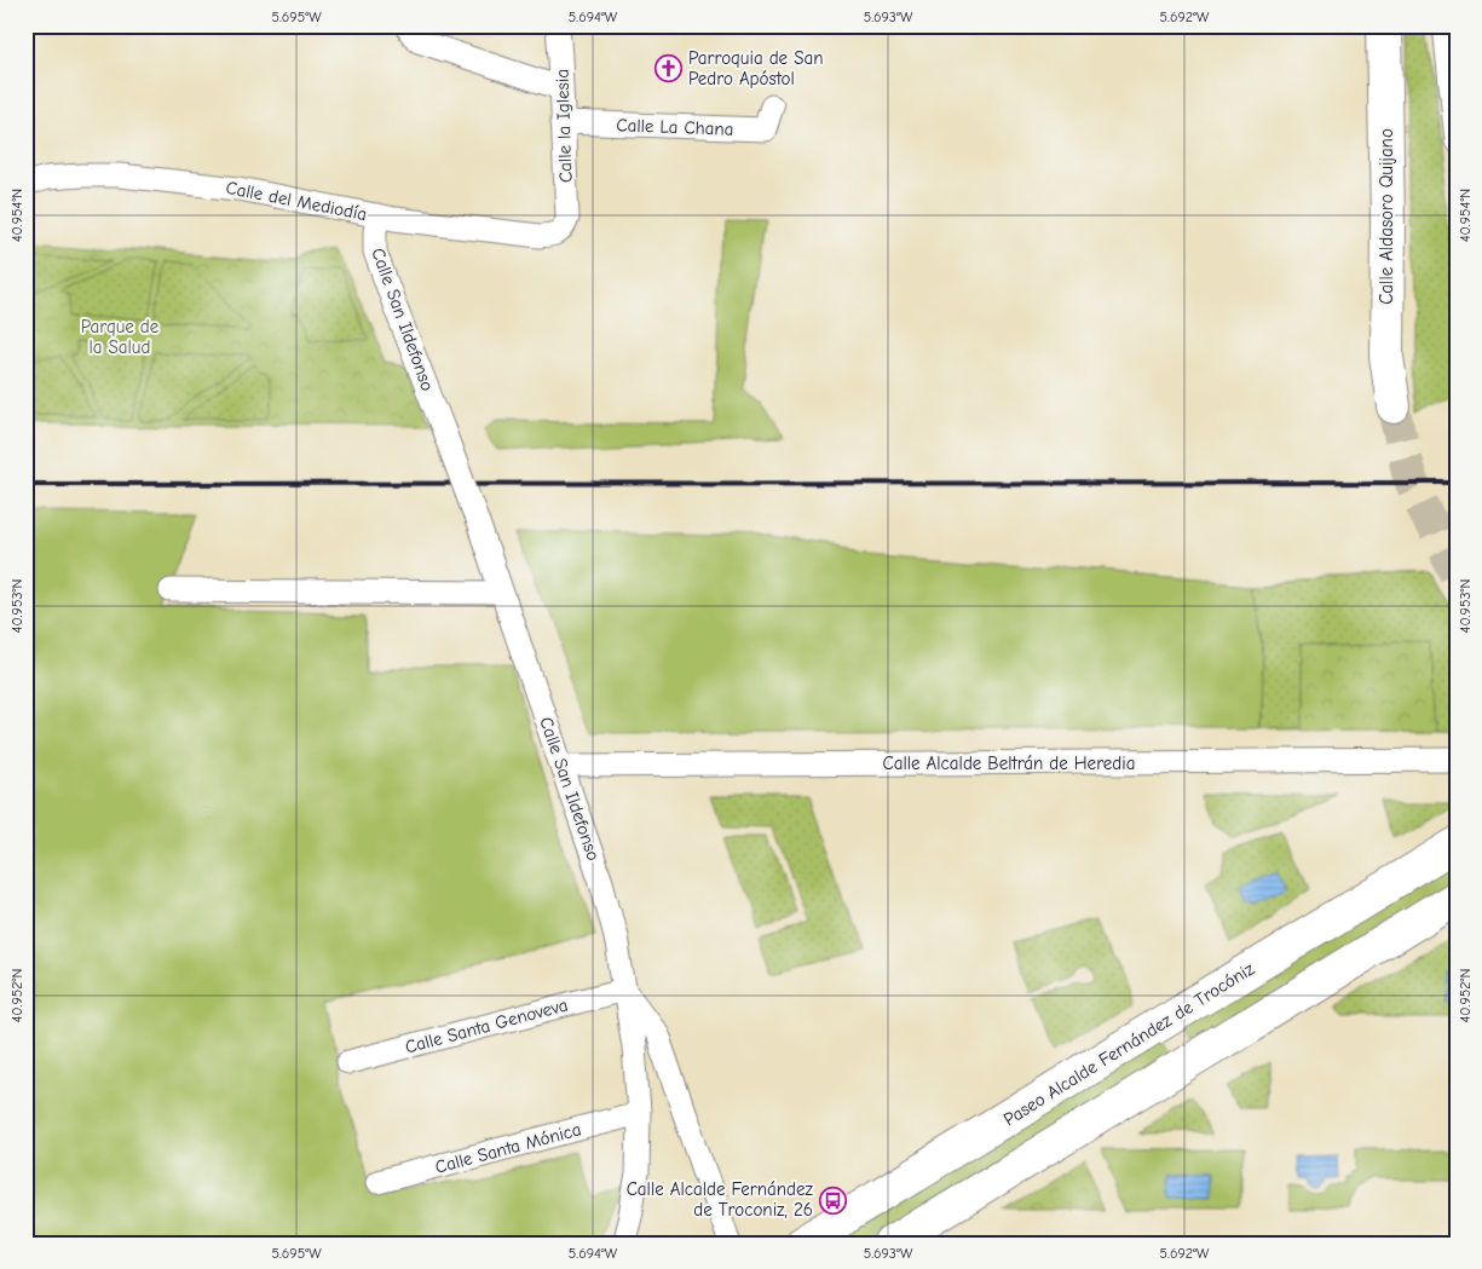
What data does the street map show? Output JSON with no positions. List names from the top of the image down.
{
  "streets": {
    "main road": ["Calle Aldasoro Quijano", "Paseo Alcalde Fernández de Trocóniz"],
    "street": [
      "Calle la Iglesia",
      "Calle La Chana",
      "Calle del Mediodía",
      "Calle San Ildefonso",
      "Calle Alcalde Beltrán de Heredia",
      "Calle Santa Genoveva",
      "Calle Santa Mónica"
    ]
  },
  "crossings": [
    ["Calle la Iglesia", "Calle La Chana"],
    ["Calle la Iglesia", "Calle del Mediodía"],
    ["Calle del Mediodía", "Calle San Ildefonso"],
    ["Calle San Ildefonso", "Calle Alcalde Beltrán de Heredia"],
    ["Calle San Ildefonso", "Calle Santa Genoveva"],
    ["Calle San Ildefonso", "Calle Santa Mónica"]
  ],
  "parks": ["Parque de la Salud"],
  "places": {
    "church": ["Parroquia de San Pedro Apóstol"],
    "bus stop": ["Calle Alcalde Fernández de Troconiz, 26"]
  },
  "coordinates": [
    "5.695°W",
    "5.694°W",
    "5.693°W",
    "5.692°W",
    "40.954°N",
    "40.953°N",
    "40.952°N"
  ]
}
